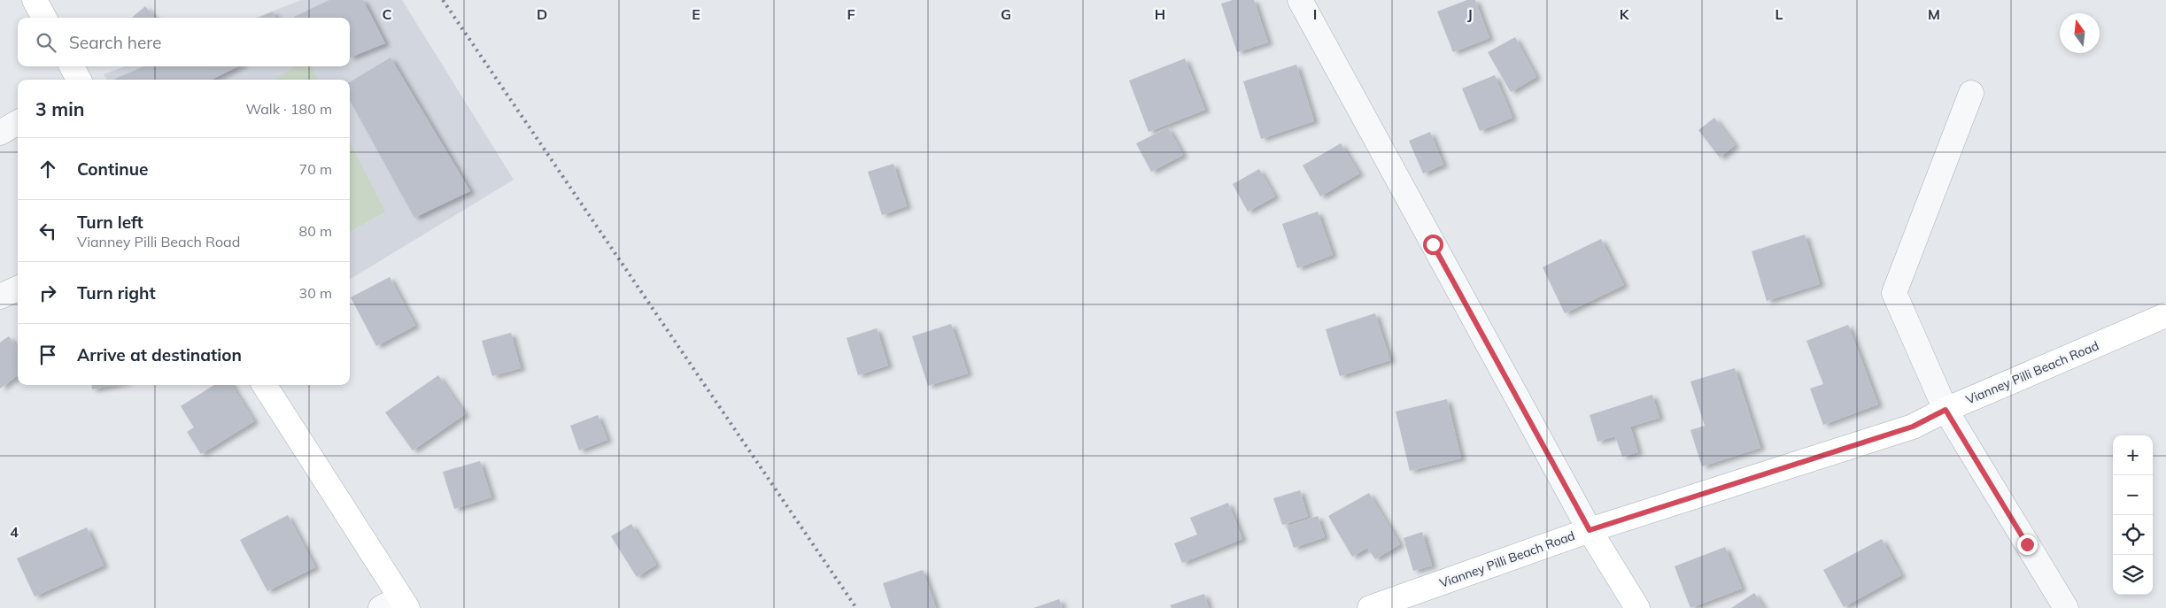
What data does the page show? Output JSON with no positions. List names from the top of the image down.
{
  "streets": {
    "street": ["Vianney Pilli Beach Road"]
  },
  "north": "top",
  "page": {
    "search": "Search here",
    "heading": ["3 min", "Walk · 180 m"],
    "list": [
      ["Continue", "70 m"],
      ["Turn left", "Vianney Pilli Beach Road", "80 m"],
      ["Turn right", "30 m"],
      "Arrive at destination"
    ],
    "map_buttons": ["+", "−"]
  },
  "grid": {
    "columns": [
      "C",
      "D",
      "E",
      "F",
      "G",
      "H",
      "I",
      "J",
      "K",
      "L",
      "M"
    ],
    "rows": ["4"]
  }
}
